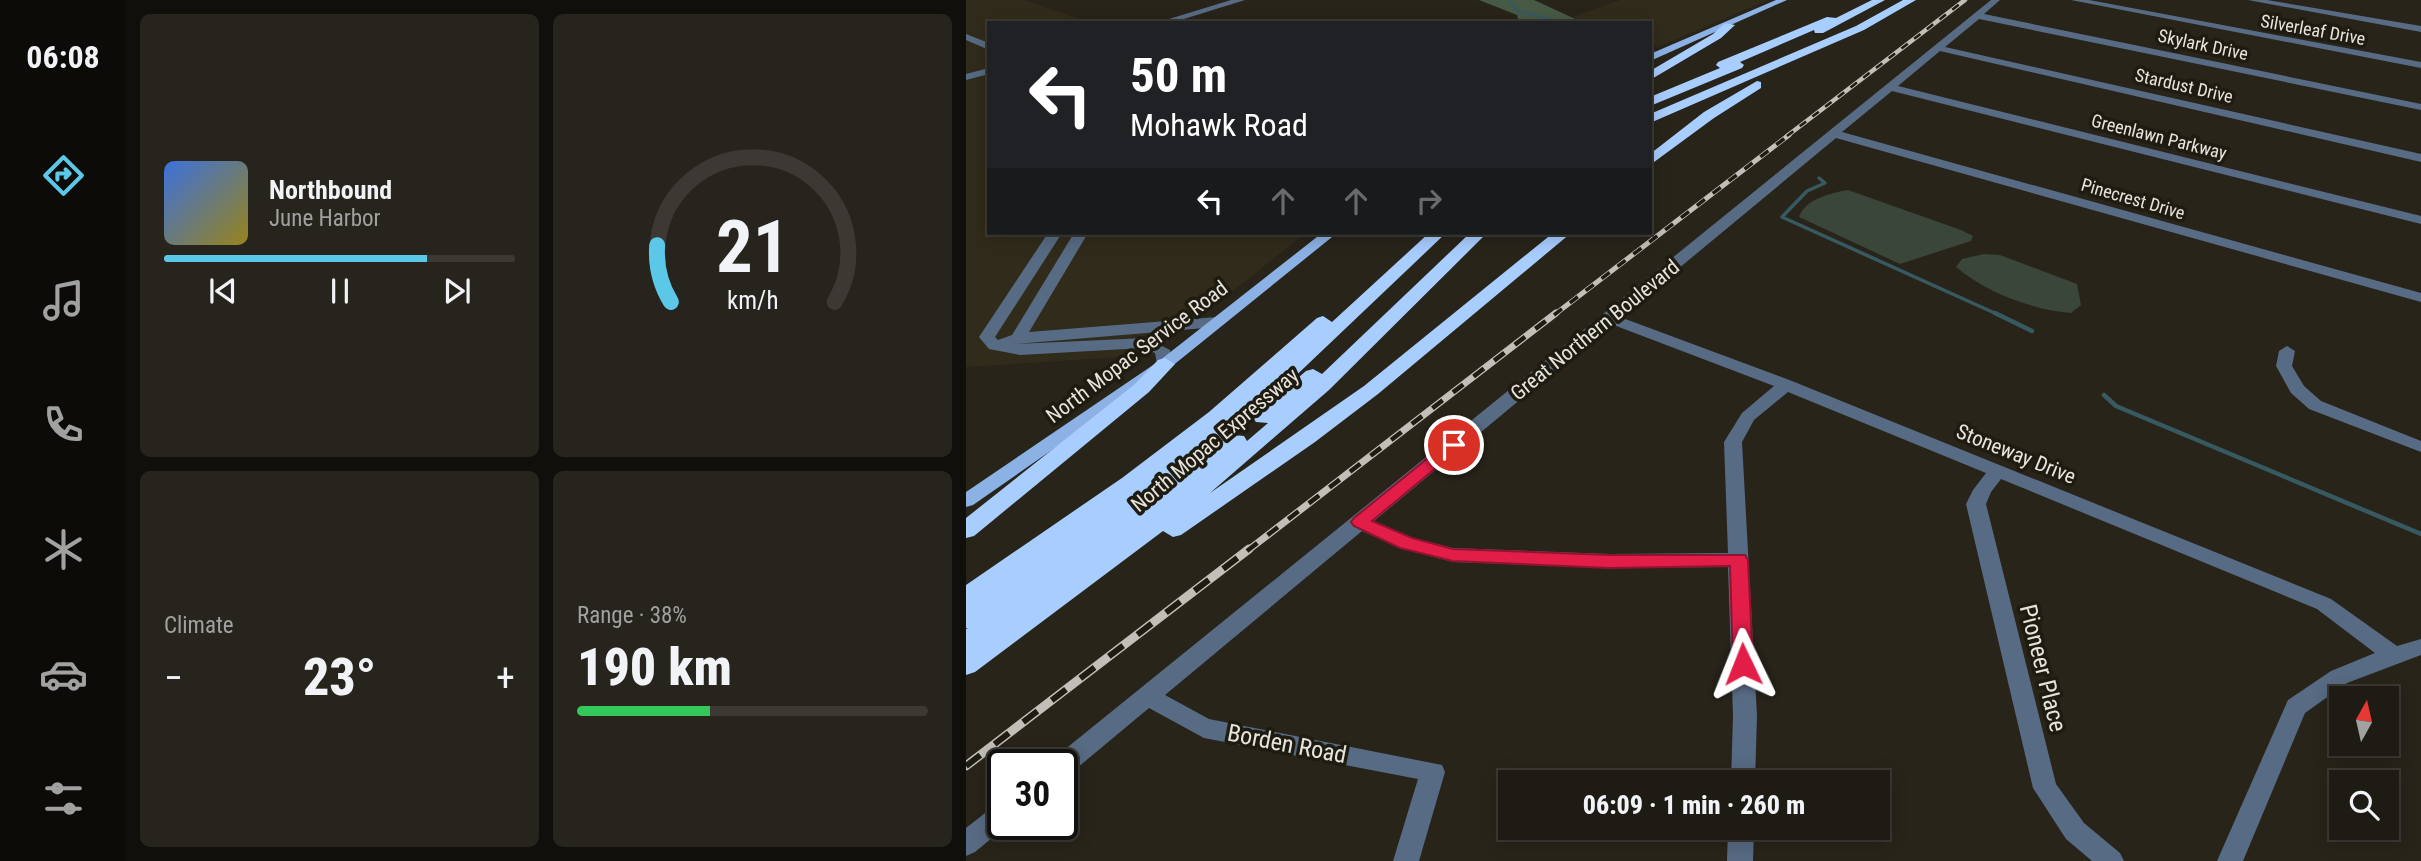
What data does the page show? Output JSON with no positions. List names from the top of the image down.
{
  "streets": {
    "highway": ["North Mopac Expressway"],
    "main road": ["North Mopac Service Road"],
    "street": [
      "Silverleaf Drive",
      "Skylark Drive",
      "Stardust Drive",
      "Greenlawn Parkway",
      "Pinecrest Drive",
      "Great Northern Boulevard",
      "Stoneway Drive",
      "Pioneer Place",
      "Borden Road"
    ]
  },
  "crossings": [
    ["Skylark Drive", "Great Northern Boulevard"],
    ["Stardust Drive", "Great Northern Boulevard"],
    ["Greenlawn Parkway", "Great Northern Boulevard"],
    ["Pinecrest Drive", "Great Northern Boulevard"],
    ["Great Northern Boulevard", "Stoneway Drive"],
    ["Great Northern Boulevard", "Borden Road"],
    ["Stoneway Drive", "Pioneer Place"]
  ],
  "north": "top",
  "page": {
    "tabs": "06:08",
    "turn": ["50 m", "Mohawk Road"],
    "song": ["Northbound", "June Harbor"],
    "tile": [
      "Climate",
      ["Range · 38%", "190 km"]
    ],
    "heat": ["−", "23°", "+"],
    "limit": "30",
    "trip": "06:09 · 1 min · 260 m",
    "gauge": ["21", "km/h"]
  }
}
